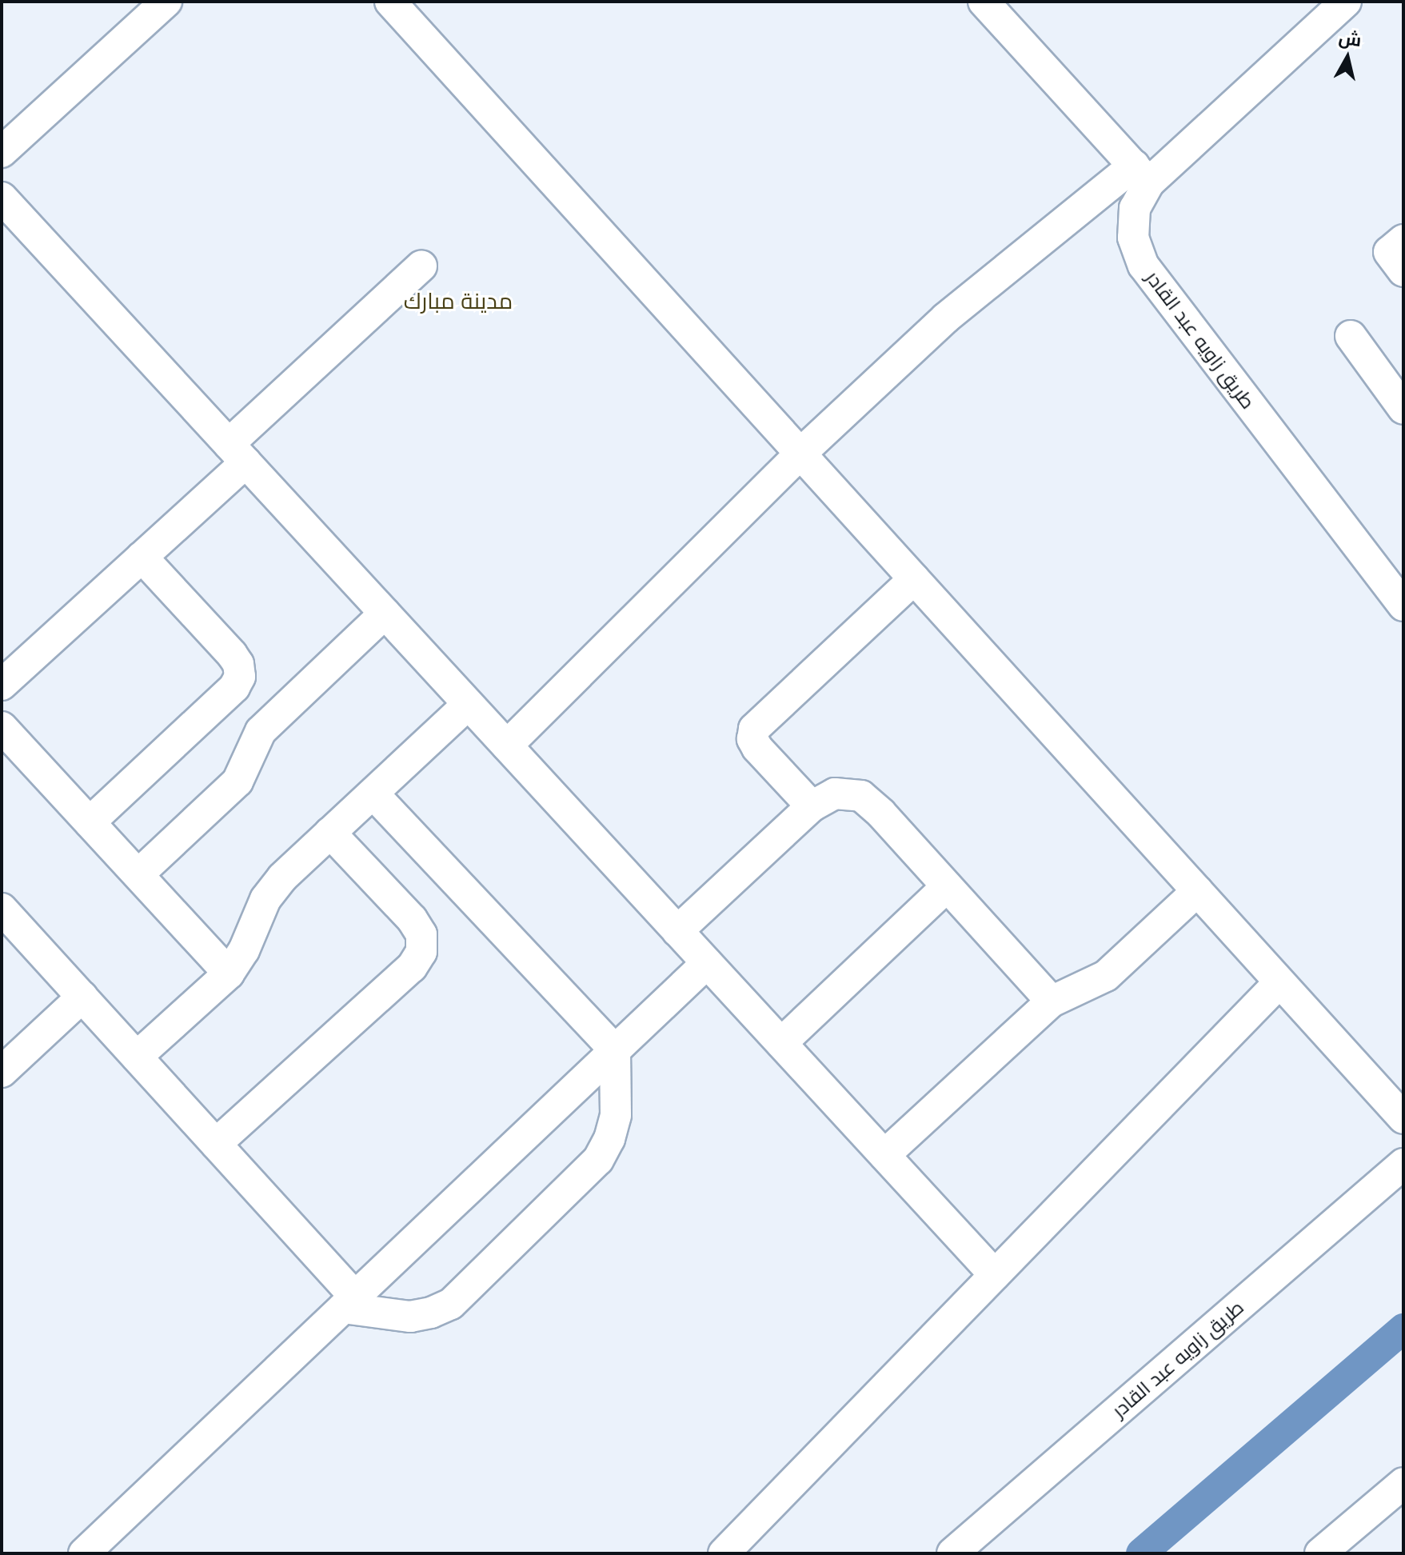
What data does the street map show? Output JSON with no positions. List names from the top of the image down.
{
  "streets": {
    "street": ["طريق زاويه عبد القادر"]
  },
  "districts": ["مدينة مبارك"],
  "north": "top"
}
